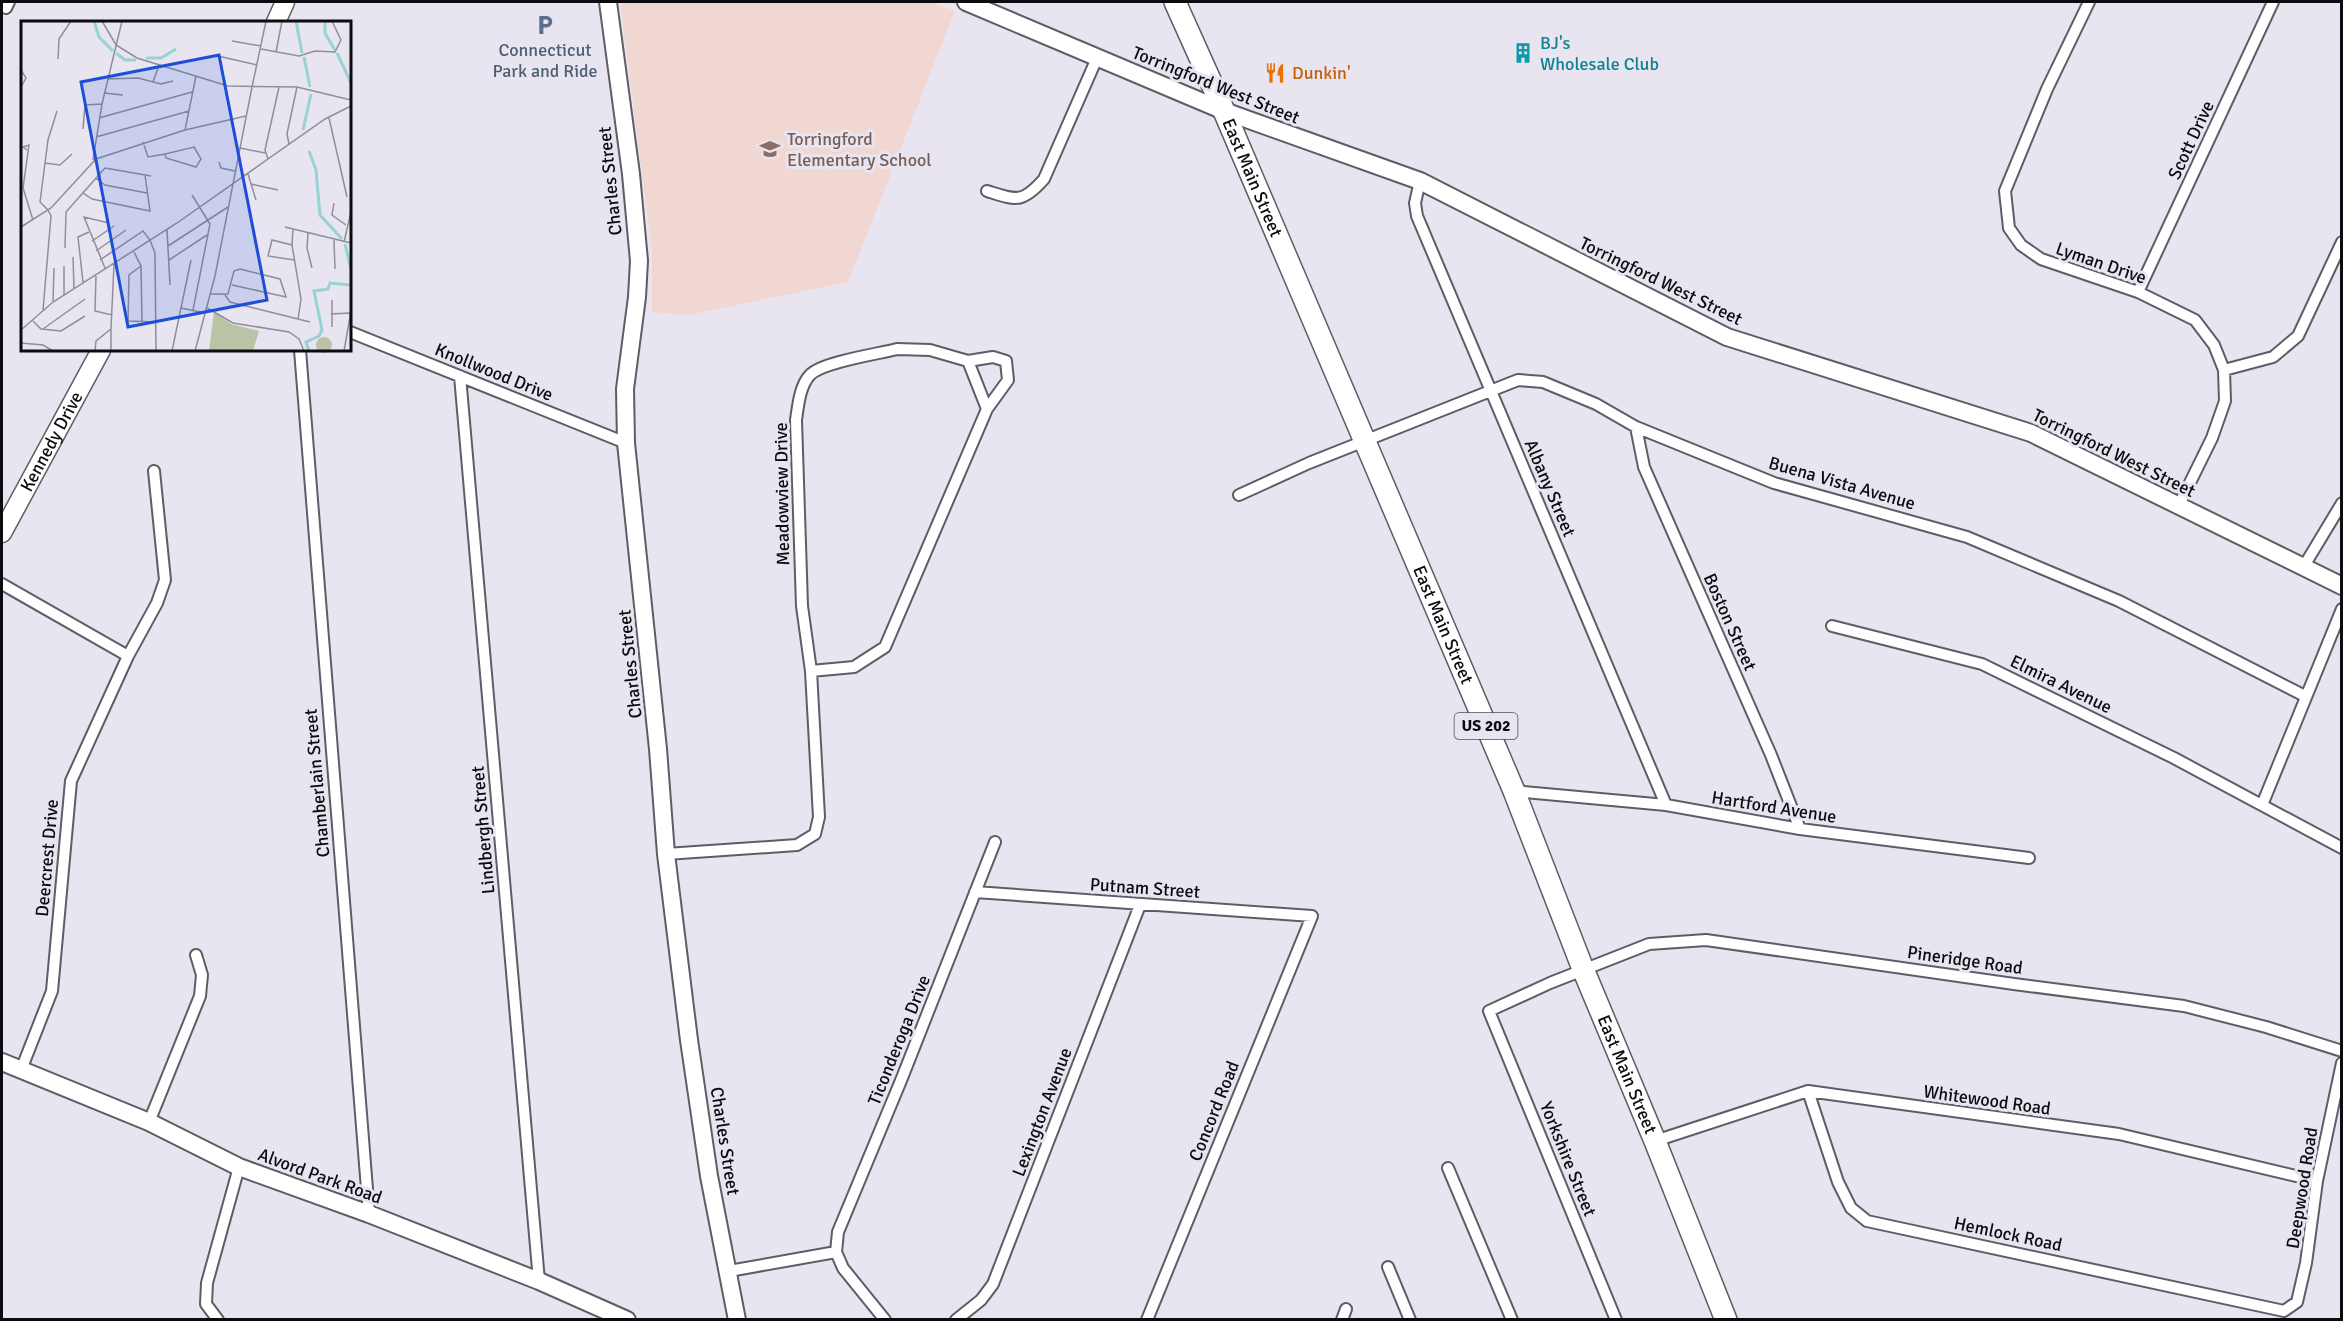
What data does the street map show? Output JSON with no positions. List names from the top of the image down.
{
  "streets": {
    "highway": ["East Main Street", "US 202"],
    "main road": ["Kennedy Drive"],
    "street": [
      "Torringford West Street",
      "Scott Drive",
      "Charles Street",
      "Lyman Drive",
      "Knollwood Drive",
      "Buena Vista Avenue",
      "Albany Street",
      "Meadowview Drive",
      "Boston Street",
      "Elmira Avenue",
      "Chamberlain Street",
      "Hartford Avenue",
      "Lindbergh Street",
      "Deercrest Drive",
      "Putnam Street",
      "Pineridge Road",
      "Ticonderoga Drive",
      "Whitewood Road",
      "Concord Road",
      "Lexington Avenue",
      "Yorkshire Street",
      "Alvord Park Road",
      "Deepwood Road",
      "Hemlock Road"
    ]
  },
  "crossings": [
    ["Torringford West Street", "East Main Street"],
    ["Torringford West Street", "Lyman Drive"],
    ["Torringford West Street", "Albany Street"],
    ["Scott Drive", "Lyman Drive"],
    ["East Main Street", "Buena Vista Avenue"],
    ["East Main Street", "Hartford Avenue"],
    ["East Main Street", "Pineridge Road"],
    ["East Main Street", "Whitewood Road"],
    ["Charles Street", "Knollwood Drive"],
    ["Charles Street", "Meadowview Drive"],
    ["Knollwood Drive", "Lindbergh Street"],
    ["Buena Vista Avenue", "Albany Street"],
    ["Buena Vista Avenue", "Boston Street"],
    ["Albany Street", "Hartford Avenue"],
    ["Boston Street", "Hartford Avenue"],
    ["Chamberlain Street", "Alvord Park Road"],
    ["Lindbergh Street", "Alvord Park Road"],
    ["Deercrest Drive", "Alvord Park Road"],
    ["Putnam Street", "Ticonderoga Drive"],
    ["Putnam Street", "Concord Road"],
    ["Putnam Street", "Lexington Avenue"],
    ["Pineridge Road", "Yorkshire Street"],
    ["Whitewood Road", "Deepwood Road"],
    ["Whitewood Road", "Hemlock Road"],
    ["Deepwood Road", "Hemlock Road"]
  ],
  "places": {
    "parking": ["Connecticut Park and Ride"],
    "building": ["BJ's Wholesale Club"],
    "restaurant": ["Dunkin'"],
    "school or university": ["Torringford Elementary School"]
  }
}
